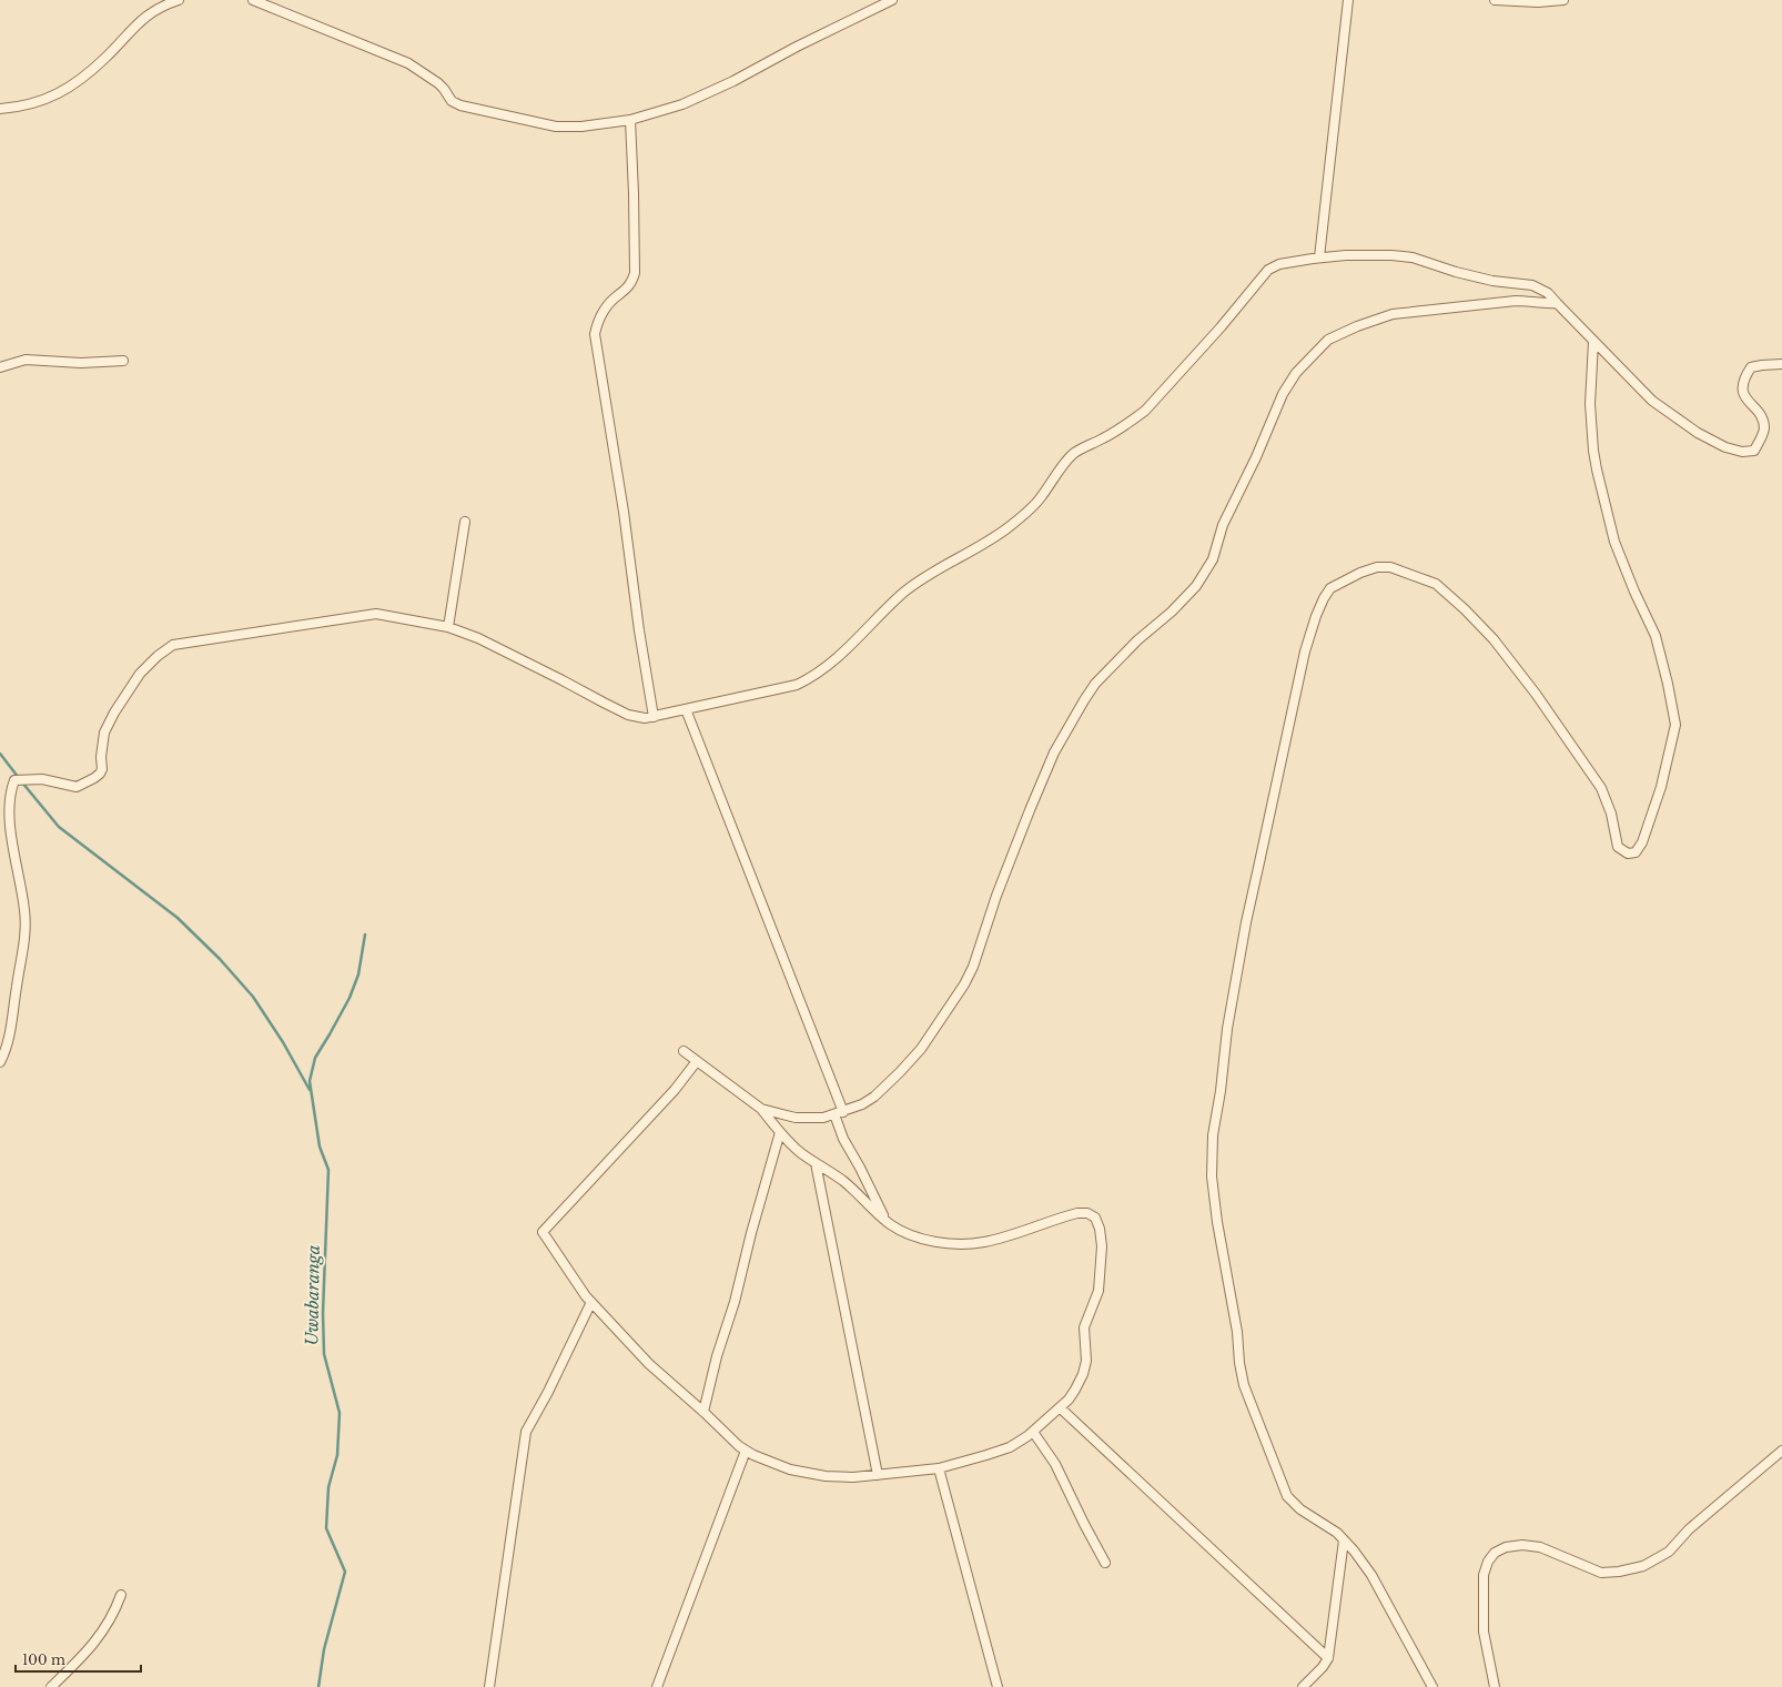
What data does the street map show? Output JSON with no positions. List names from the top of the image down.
{
  "water": ["Uwabaranga"],
  "scale_bar": "100 m"
}
